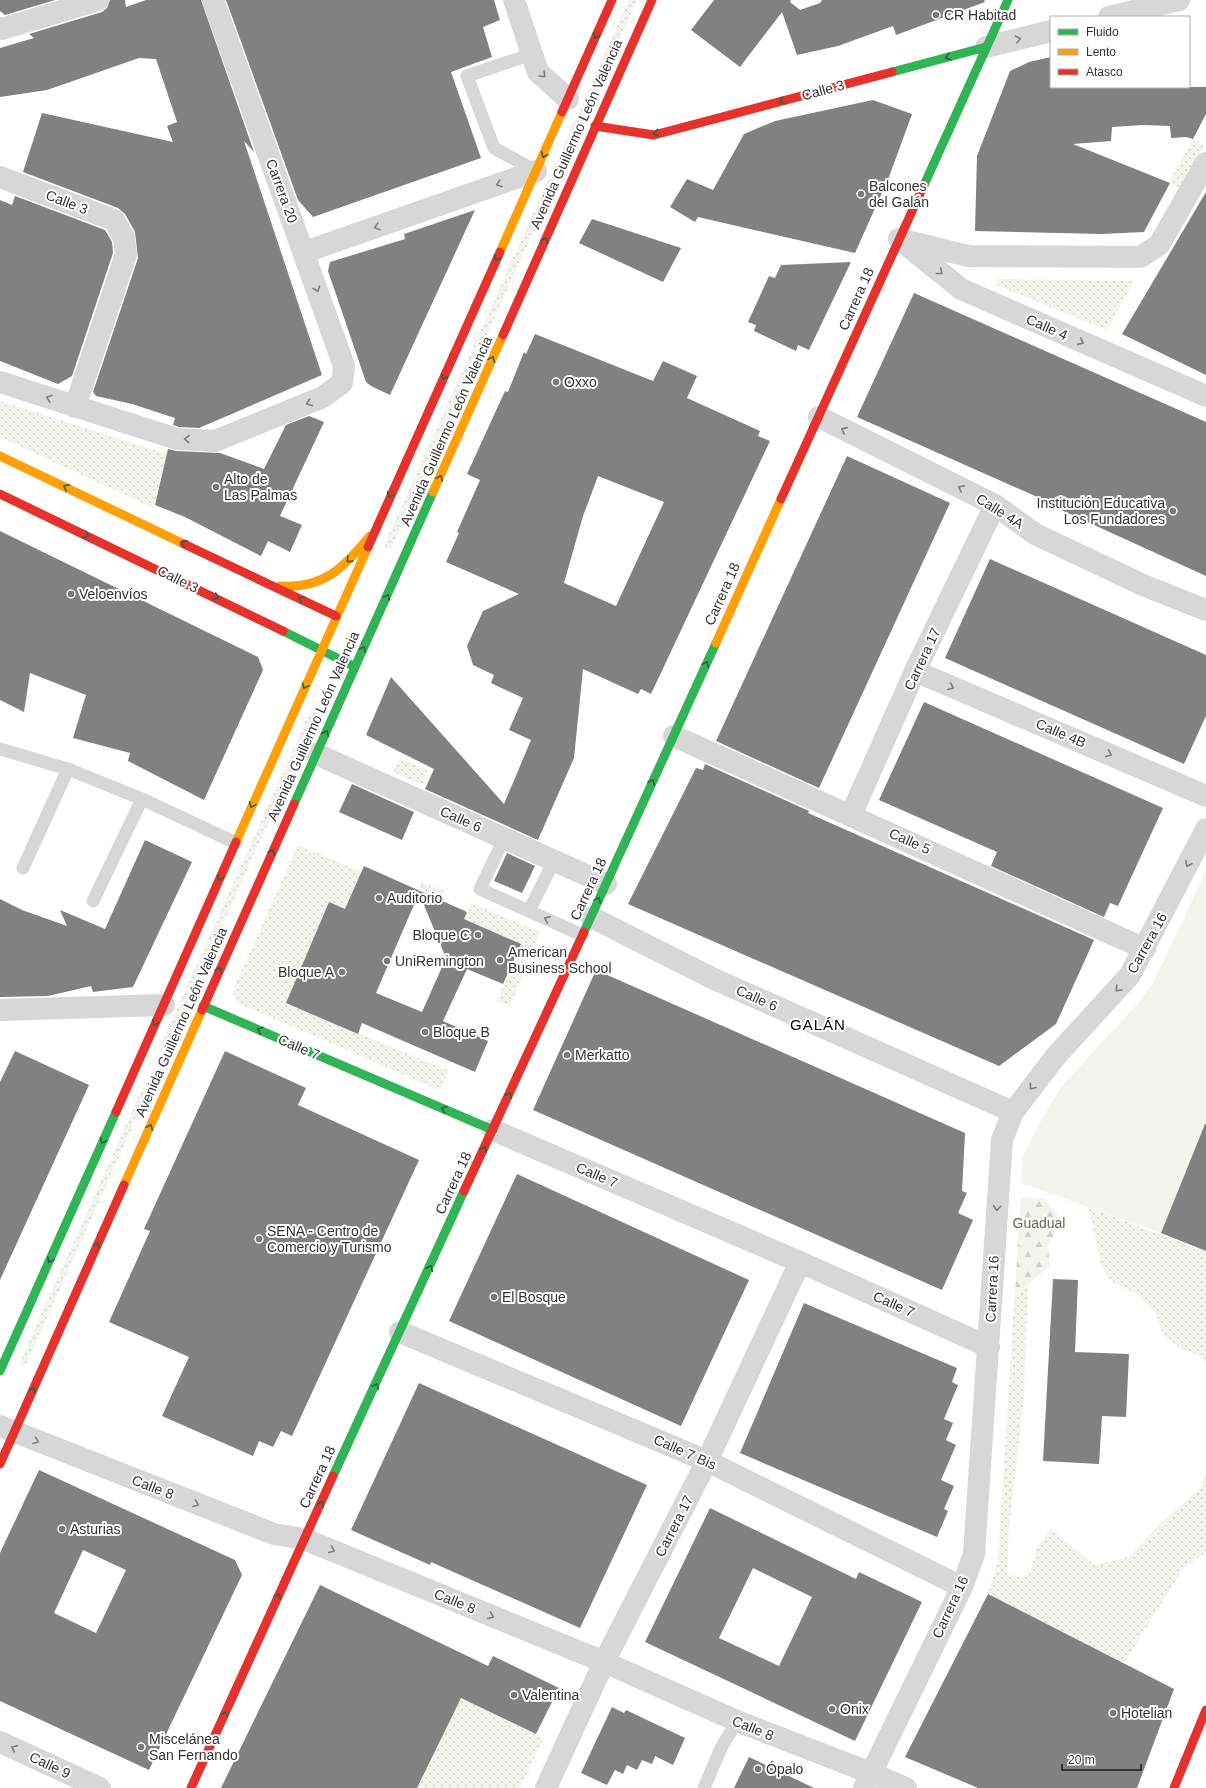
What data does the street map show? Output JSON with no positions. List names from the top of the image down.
{
  "streets": {
    "main road": [
      "Calle 3",
      "Avenida Guillermo León Valencia",
      "Carrera 18",
      "Calle 7"
    ],
    "street": [
      "Carrera 20",
      "Calle 4",
      "Calle 4A",
      "Carrera 17",
      "Calle 4B",
      "Calle 6",
      "Calle 5",
      "Carrera 16",
      "Calle 7 Bis",
      "Calle 8",
      "Calle 9"
    ]
  },
  "crossings": [
    ["Calle 3", "Avenida Guillermo León Valencia"],
    ["Calle 3", "Carrera 20"],
    ["Calle 3", "Carrera 18"],
    ["Avenida Guillermo León Valencia", "Calle 6"],
    ["Avenida Guillermo León Valencia", "Calle 7"],
    ["Avenida Guillermo León Valencia", "Calle 8"],
    ["Carrera 18", "Calle 4"],
    ["Carrera 18", "Calle 4A"],
    ["Carrera 18", "Calle 6"],
    ["Carrera 18", "Calle 5"],
    ["Carrera 18", "Calle 7"],
    ["Carrera 18", "Calle 7 Bis"],
    ["Carrera 18", "Calle 8"],
    ["Calle 4A", "Carrera 17"],
    ["Carrera 17", "Calle 4B"],
    ["Carrera 17", "Calle 5"],
    ["Carrera 17", "Calle 7"],
    ["Carrera 17", "Calle 7 Bis"],
    ["Carrera 17", "Calle 8"],
    ["Calle 6", "Carrera 16"],
    ["Calle 5", "Carrera 16"],
    ["Carrera 16", "Calle 7"],
    ["Carrera 16", "Calle 7 Bis"],
    ["Carrera 16", "Calle 8"]
  ],
  "one_way": [
    "Carrera 18",
    "Calle 4",
    "Calle 4A",
    "Calle 4B",
    "Carrera 16",
    "Calle 7",
    "Calle 8",
    "Calle 9"
  ],
  "districts": ["GALÁN"],
  "parks": ["Guadual"],
  "places": [
    "CR Habitad",
    "Balcones del Galán",
    "Oxxo",
    "Alto de Las Palmas",
    "Institución Educativa Los Fundadores",
    "Veloenvíos",
    "Auditorio",
    "Bloque C",
    "American Business School",
    "UniRemington",
    "Bloque A",
    "Bloque B",
    "Merkatto",
    "SENA - Centro de Comercio y Turismo",
    "El Bosque",
    "Asturias",
    "Valentina",
    "Onix",
    "Hotelian",
    "Miscelánea San Fernando",
    "Ópalo"
  ],
  "legend": ["Fluido", "Lento", "Atasco"],
  "scale_bar": "20 m"
}
